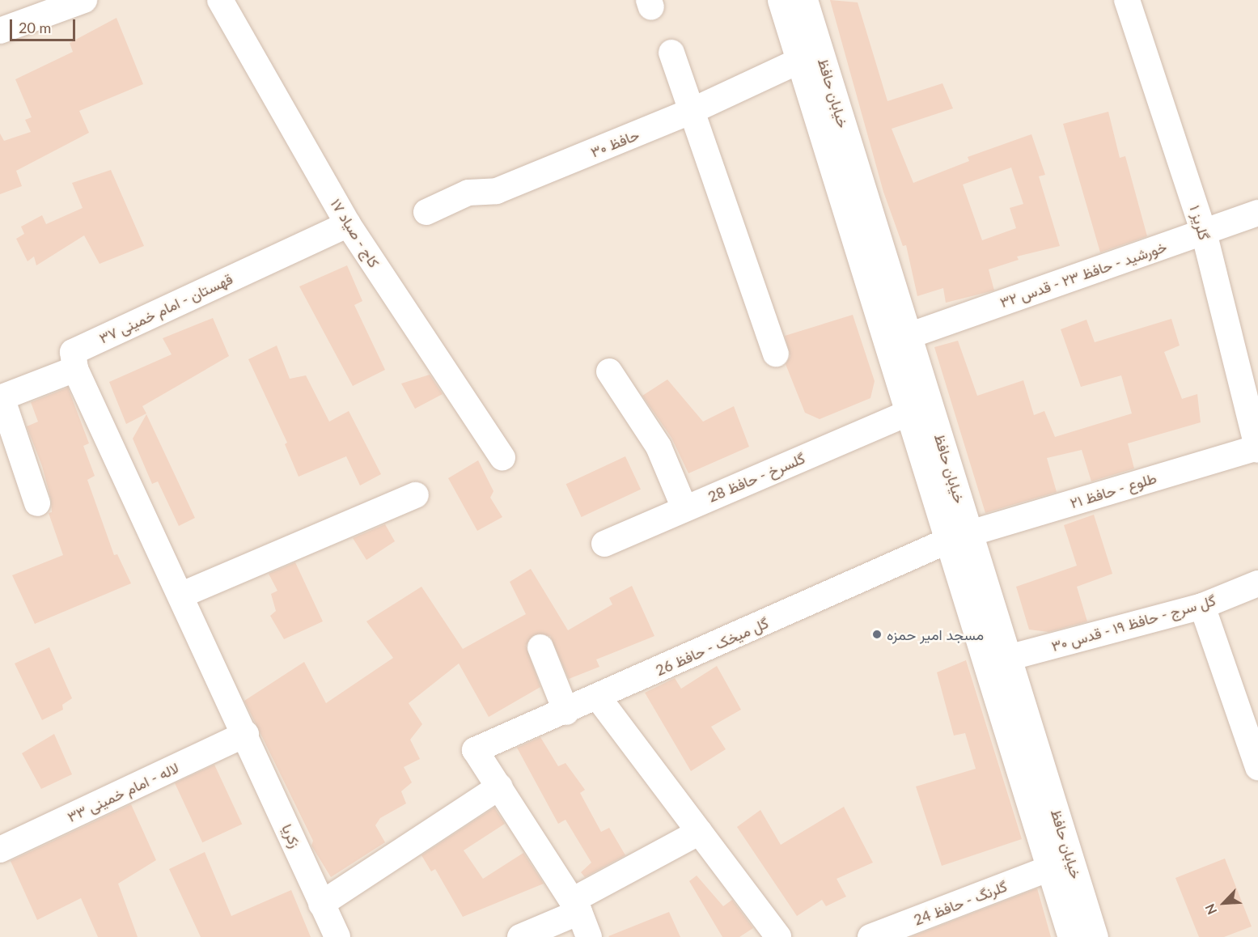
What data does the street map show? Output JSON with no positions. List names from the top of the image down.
{
  "streets": {
    "main road": ["خیابان حافظ"],
    "street": [
      "حافظ ۳۰",
      "گلریز ۱",
      "کاج - صیاد ۱۷",
      "خورشید - حافظ ۲۳ - قدس ۳۲",
      "قهستان - امام خمینی ۳۷",
      "گلسرخ - حافظ 28",
      "طلوع - حافظ ۲۱",
      "گل سرج - حافظ ۱۹ - قدس ۳۰",
      "گل میخک - حافظ 26",
      "لاله - امام خمینی ۳۳",
      "زکریا",
      "گلرنگ - حافظ 24"
    ]
  },
  "crossings": [
    ["خیابان حافظ", "حافظ ۳۰"],
    ["خیابان حافظ", "خورشید - حافظ ۲۳ - قدس ۳۲"],
    ["خیابان حافظ", "گلسرخ - حافظ 28"],
    ["خیابان حافظ", "طلوع - حافظ ۲۱"],
    ["خیابان حافظ", "گل سرج - حافظ ۱۹ - قدس ۳۰"],
    ["خیابان حافظ", "گل میخک - حافظ 26"],
    ["خیابان حافظ", "گلرنگ - حافظ 24"],
    ["گلریز ۱", "خورشید - حافظ ۲۳ - قدس ۳۲"],
    ["گلریز ۱", "طلوع - حافظ ۲۱"],
    ["کاج - صیاد ۱۷", "قهستان - امام خمینی ۳۷"],
    ["قهستان - امام خمینی ۳۷", "زکریا"],
    ["طلوع - حافظ ۲۱", "گل میخک - حافظ 26"],
    ["لاله - امام خمینی ۳۳", "زکریا"]
  ],
  "places": ["مسجد امیر حمزه"],
  "scale_bar": "20 m",
  "north": "bottom left"
}
